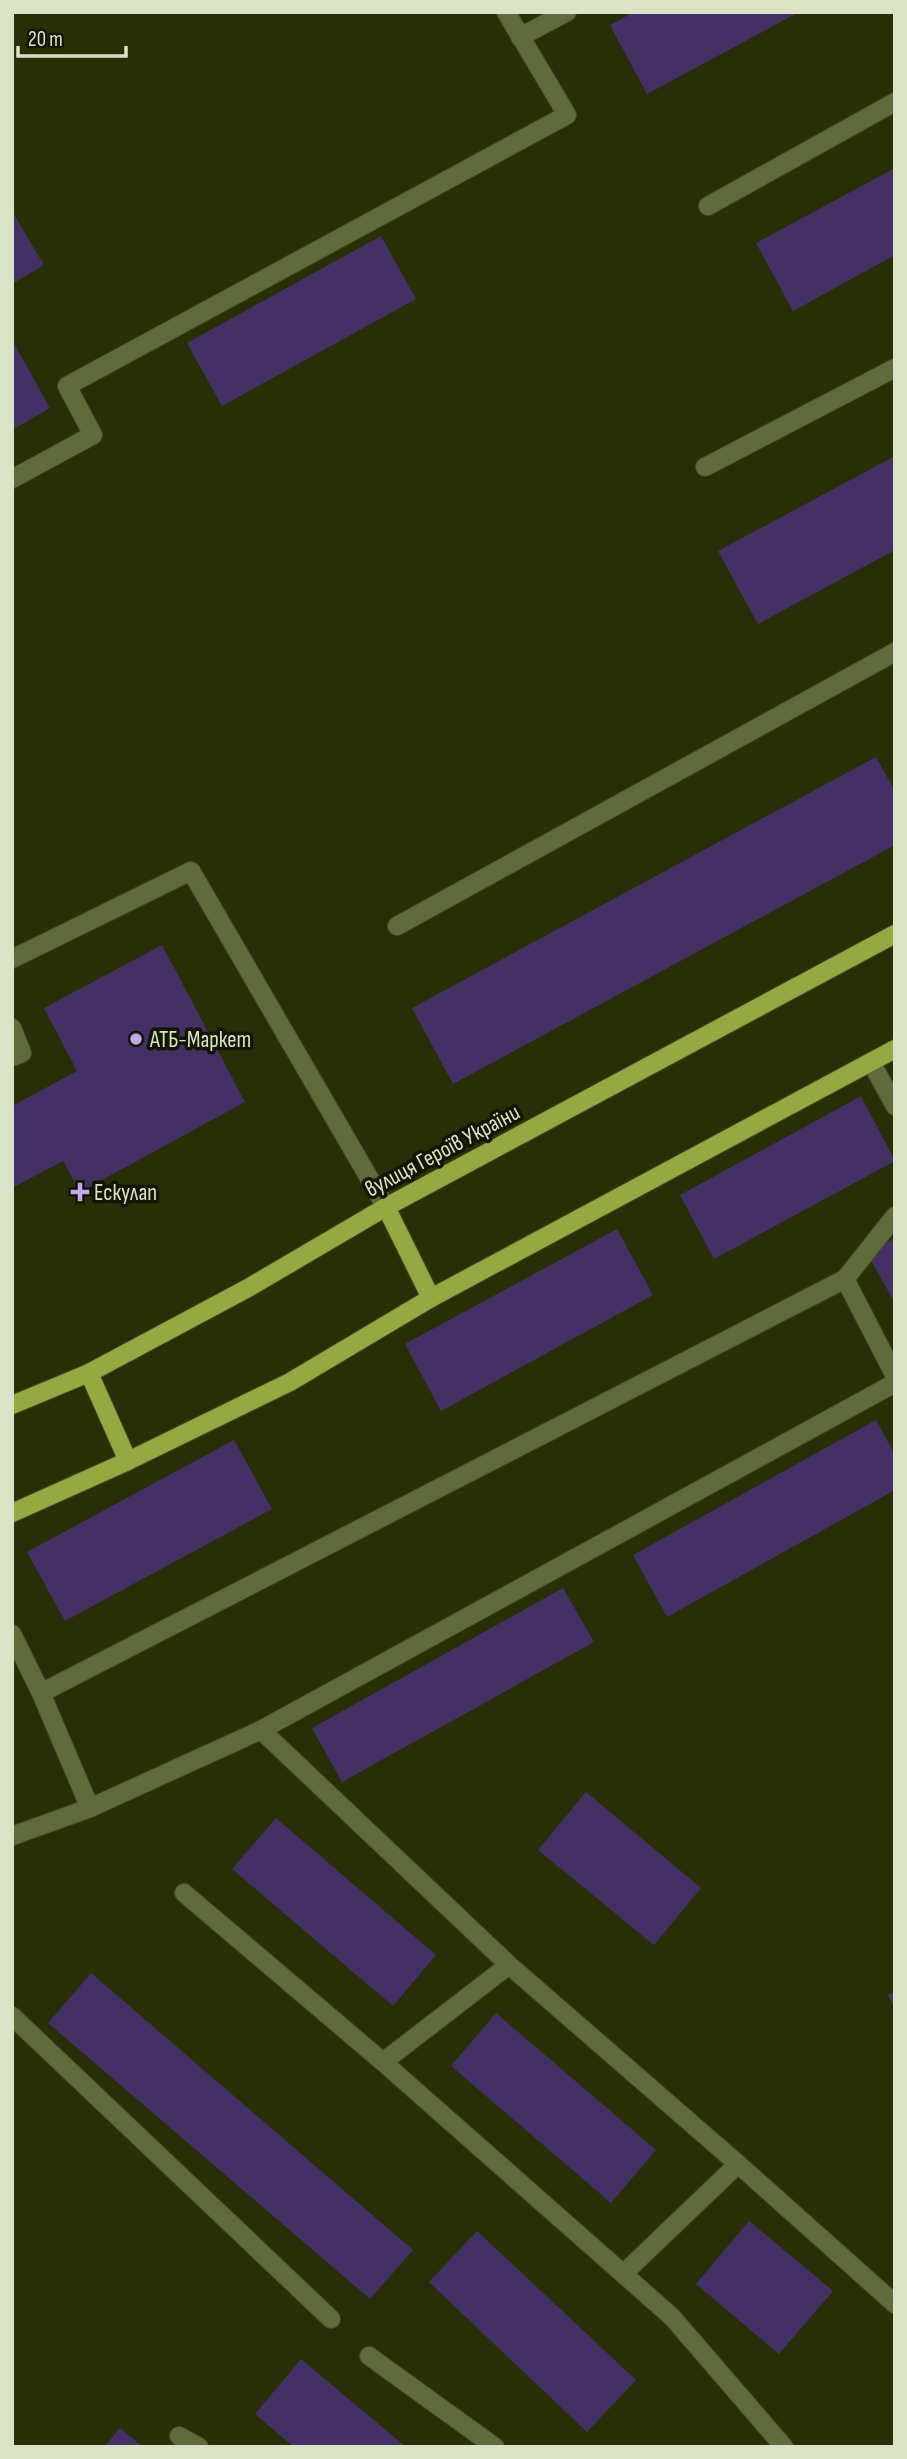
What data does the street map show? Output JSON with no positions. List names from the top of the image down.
{
  "streets": {
    "main road": ["вулиця Героїв України"]
  },
  "places": {
    "other": ["АТБ-Маркет"],
    "health": ["Ескулап"]
  },
  "scale_bar": "20 m"
}
